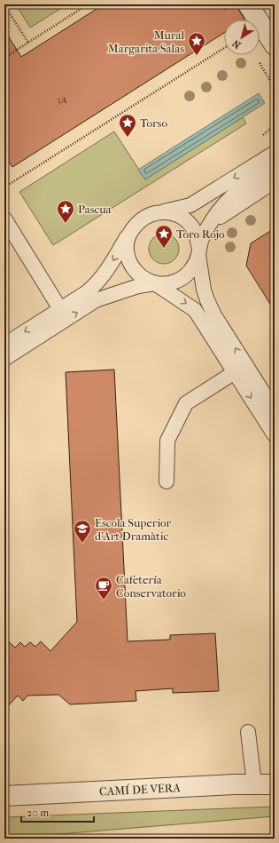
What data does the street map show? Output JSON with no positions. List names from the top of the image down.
{
  "streets": {
    "street": ["CAMÍ DE VERA"]
  },
  "places": {
    "place": [
      "Mural Margarita Salas",
      "Torso",
      "Pascua",
      "Toro Rojo"
    ],
    "school or university": ["Escola Superior d'Art Dramàtic"],
    "cafe": ["Cafetería Conservatorio"]
  },
  "house_numbers": ["3A"],
  "scale_bar": "20 m",
  "north": "bottom left"
}
